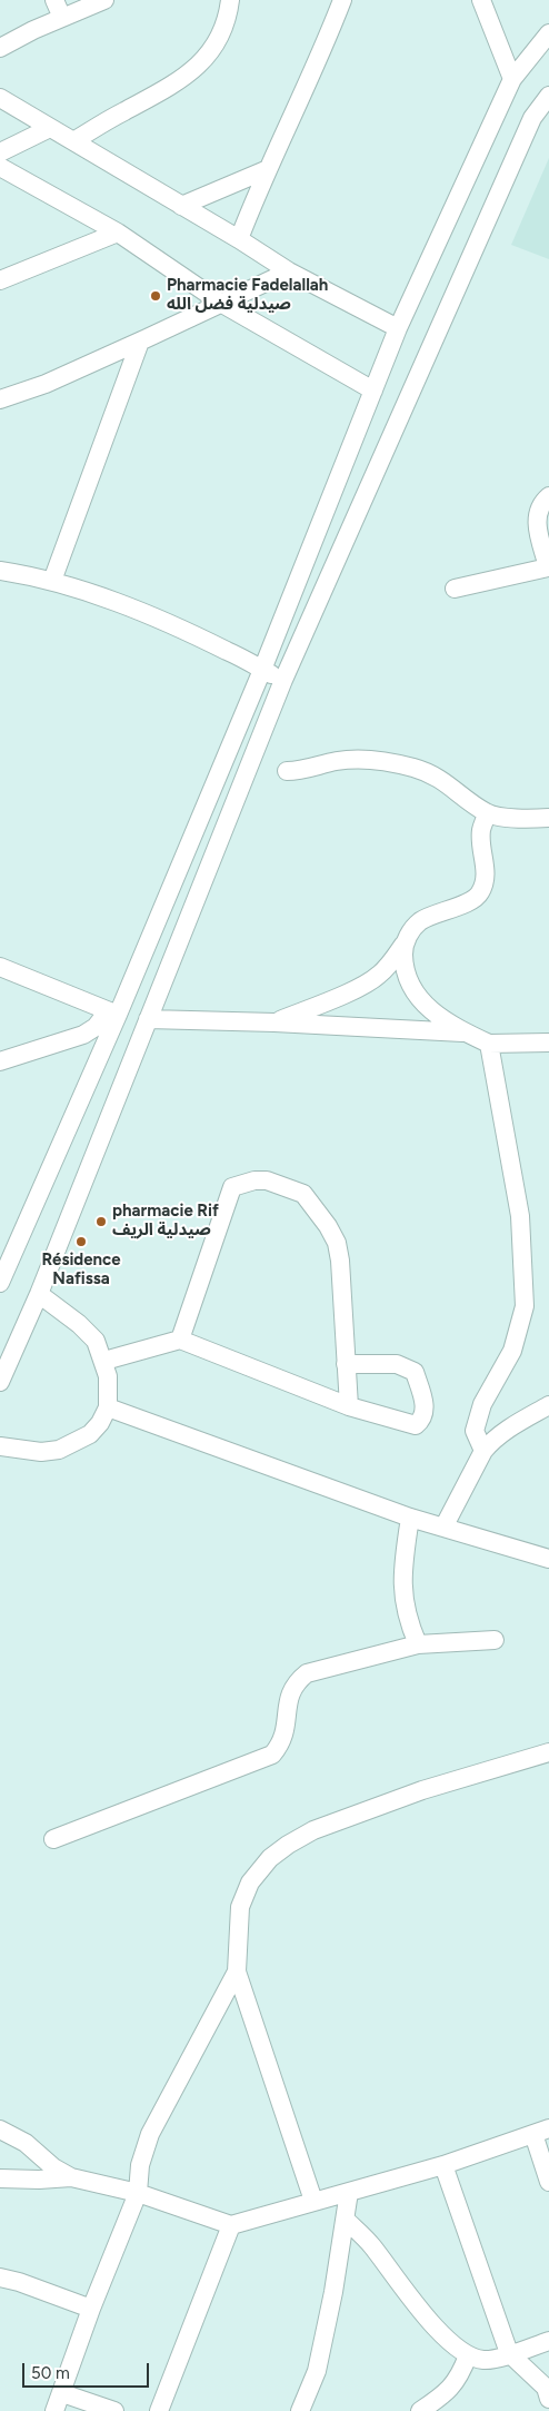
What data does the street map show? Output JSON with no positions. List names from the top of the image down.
{
  "places": ["Pharmacie Fadelallah صيدلية فضل الله", "pharmacie Rif صيدلية الريف", "Résidence Nafissa"],
  "scale_bar": "50 m"
}
